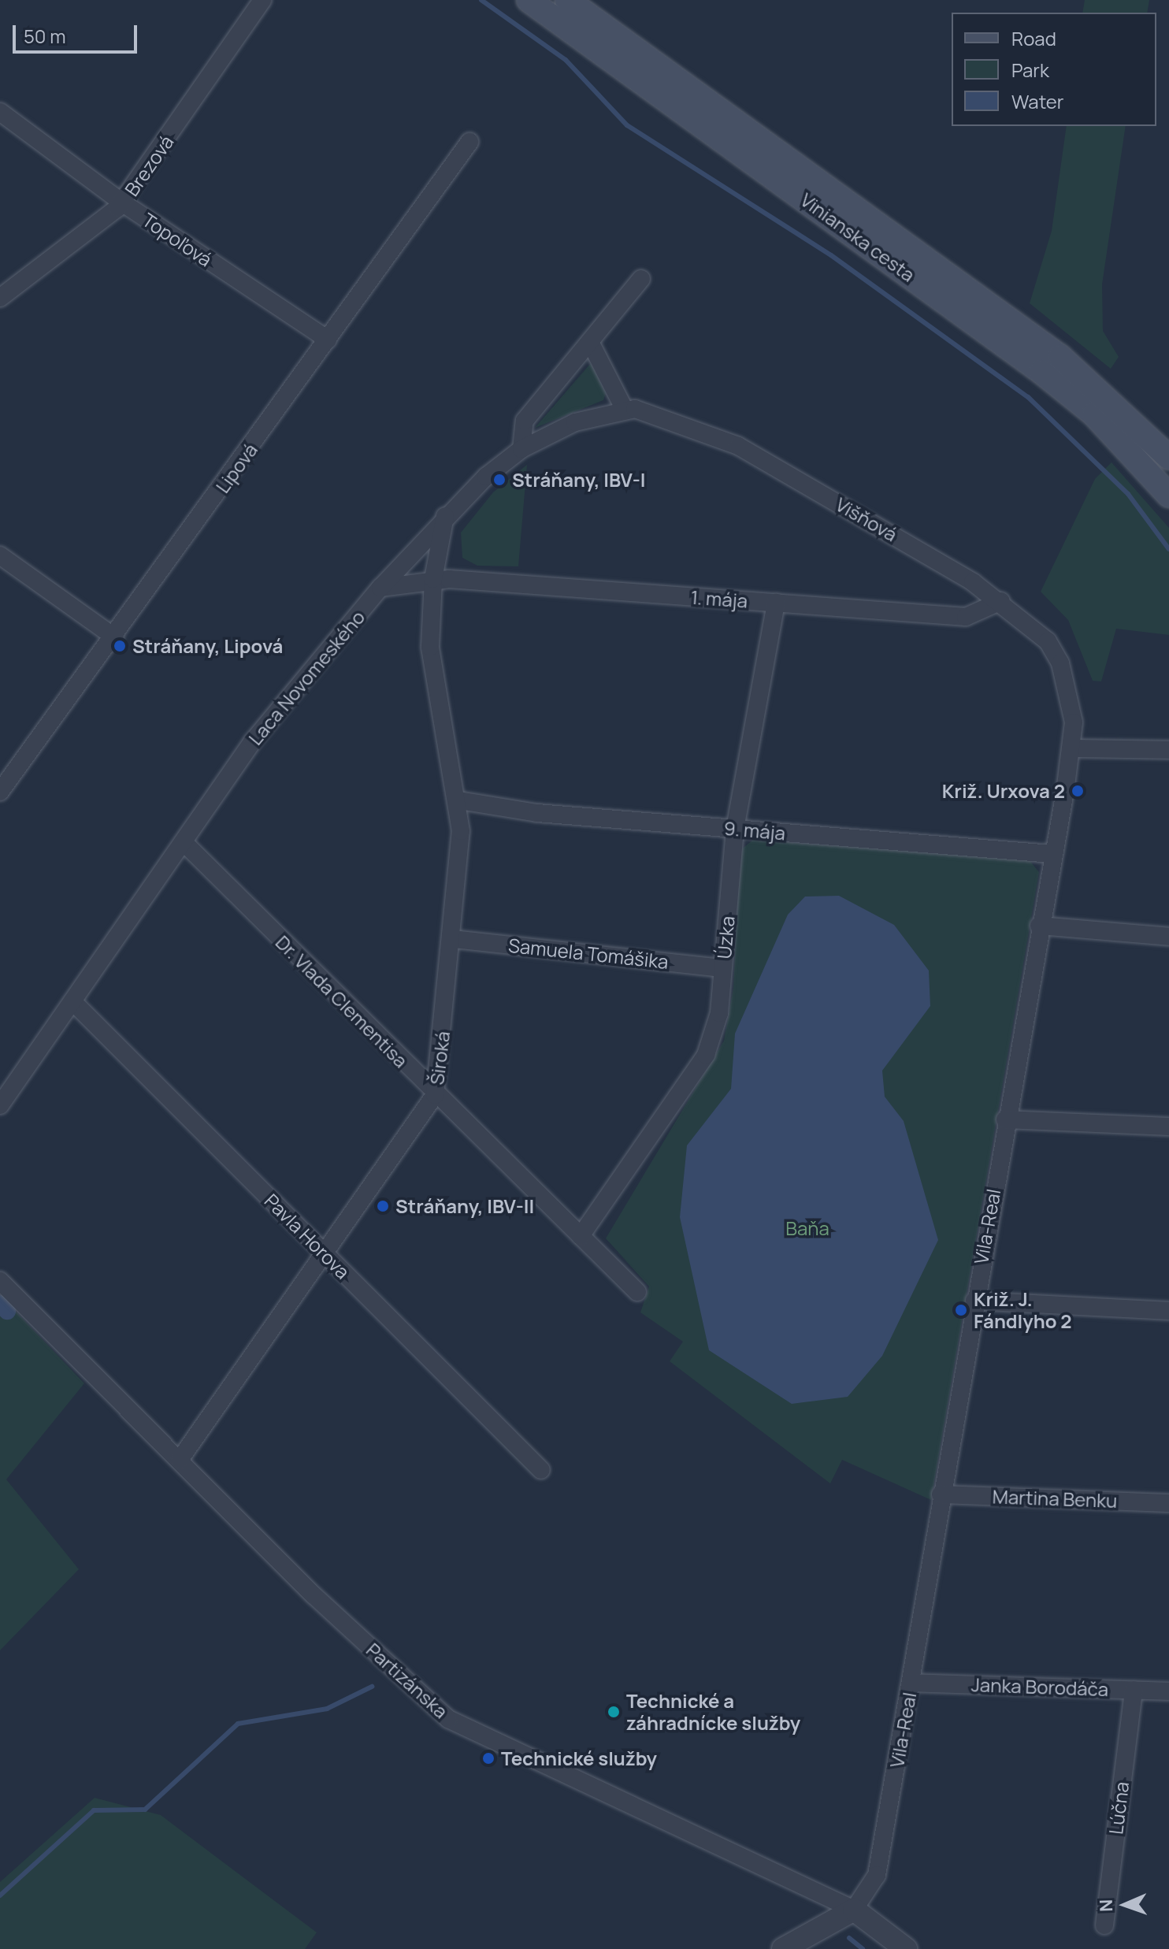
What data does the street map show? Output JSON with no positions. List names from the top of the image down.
{
  "streets": {
    "main road": ["Vinianska cesta"],
    "street": [
      "Brezová",
      "Topoľová",
      "Lipová",
      "Višňová",
      "1. mája",
      "Laca Novomeského",
      "9. mája",
      "Úzka",
      "Samuela Tomášika",
      "Dr. Vlada Clementisa",
      "Široká",
      "Vila-Real",
      "Pavla Horova",
      "Martina Benku",
      "Partizánska",
      "Janka Borodáča",
      "Lúčna"
    ]
  },
  "crossings": [
    ["Brezová", "Topoľová"],
    ["Topoľová", "Lipová"],
    ["Višňová", "1. mája"],
    ["Višňová", "Laca Novomeského"],
    ["Višňová", "Vila-Real"],
    ["1. mája", "Laca Novomeského"],
    ["1. mája", "Úzka"],
    ["1. mája", "Široká"],
    ["Laca Novomeského", "Dr. Vlada Clementisa"],
    ["Laca Novomeského", "Široká"],
    ["Laca Novomeského", "Pavla Horova"],
    ["9. mája", "Úzka"],
    ["9. mája", "Široká"],
    ["9. mája", "Vila-Real"],
    ["Úzka", "Samuela Tomášika"],
    ["Úzka", "Dr. Vlada Clementisa"],
    ["Samuela Tomášika", "Široká"],
    ["Dr. Vlada Clementisa", "Široká"],
    ["Široká", "Pavla Horova"],
    ["Široká", "Partizánska"],
    ["Vila-Real", "Martina Benku"],
    ["Vila-Real", "Partizánska"],
    ["Vila-Real", "Janka Borodáča"],
    ["Janka Borodáča", "Lúčna"]
  ],
  "parks": ["Baňa"],
  "places": [
    "Stráňany, IBV-I",
    "Stráňany, Lipová",
    "Križ. Urxova 2",
    "Stráňany, IBV-II",
    "Križ. J. Fándlyho 2",
    "Technické a záhradnícke služby",
    "Technické služby"
  ],
  "legend": ["Road", "Park", "Water"],
  "scale_bar": "50 m",
  "north": "left"
}
